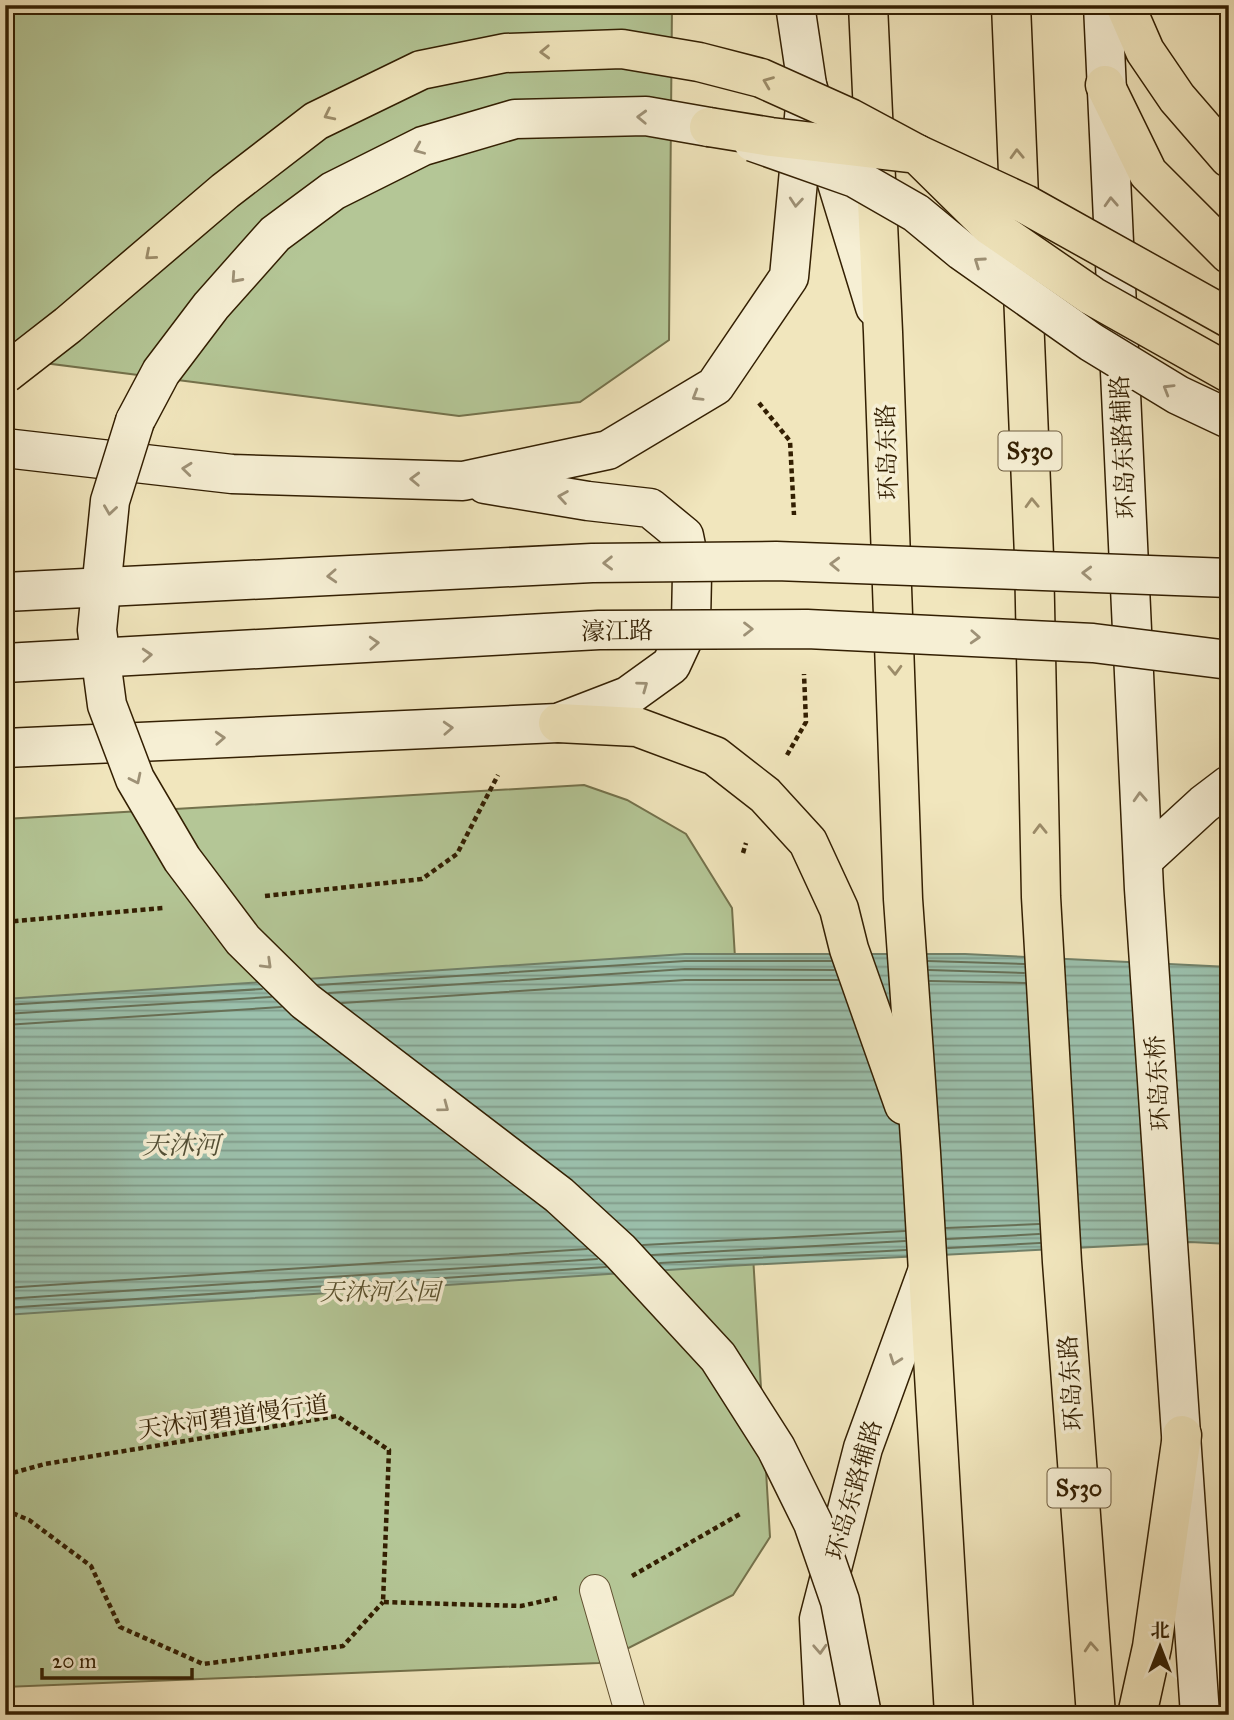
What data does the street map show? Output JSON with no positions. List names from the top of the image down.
{
  "streets": {
    "main road": [
      "环岛东路辅路",
      "S530",
      "环岛东路",
      "濠江路",
      "环岛东桥"
    ],
    "path": ["天沐河碧道慢行道"]
  },
  "crossings": [
    ["环岛东路辅路", "环岛东桥"]
  ],
  "water": ["天沐河"],
  "parks": ["天沐河公园"],
  "scale_bar": "20 m",
  "north": "top"
}
